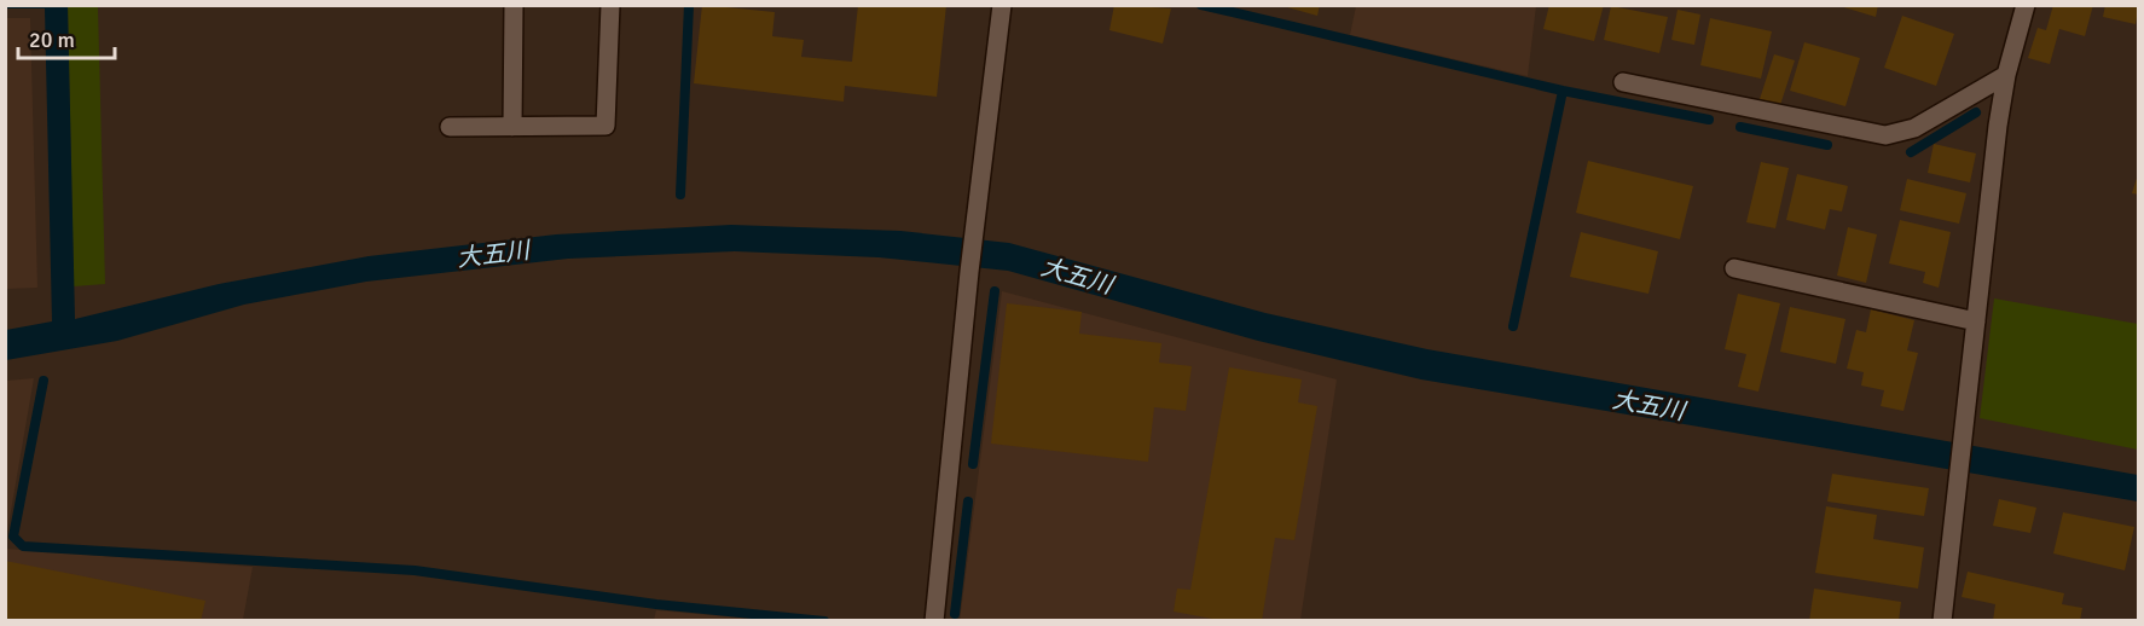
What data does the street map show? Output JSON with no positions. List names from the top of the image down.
{
  "water": ["大五川"],
  "scale_bar": "20 m"
}
